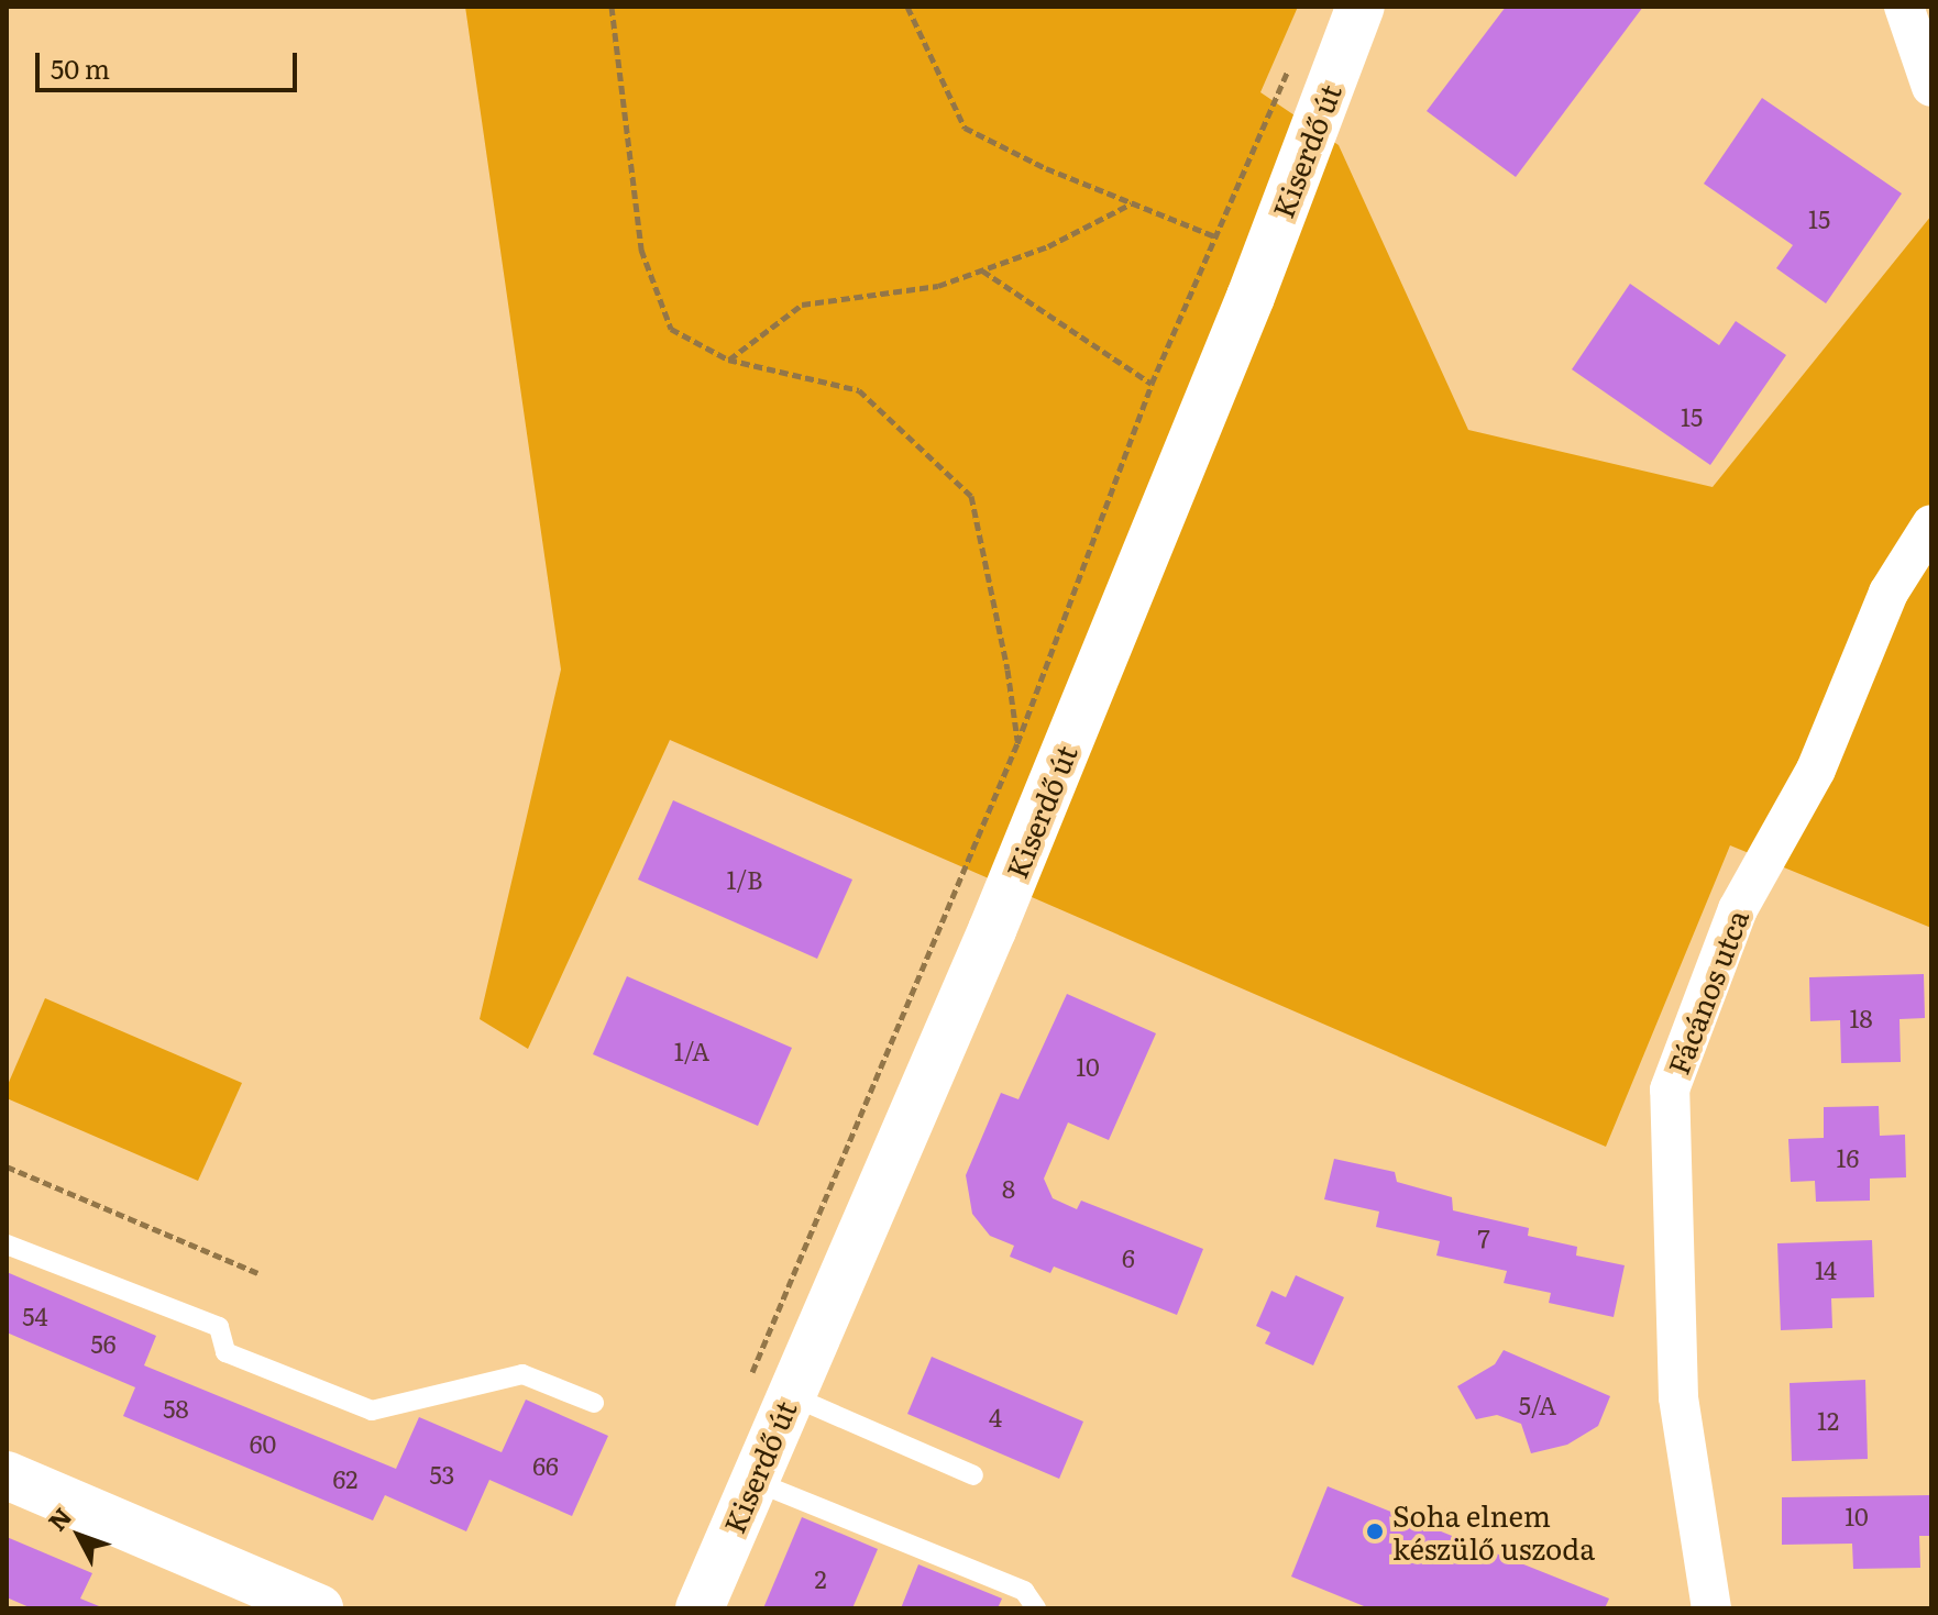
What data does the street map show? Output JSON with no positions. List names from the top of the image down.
{
  "streets": {
    "street": ["Kiserdő út", "Fácános utca"]
  },
  "places": ["Soha elnem készülő uszoda"],
  "house_numbers": [
    "15",
    "15",
    "1/B",
    "18",
    "1/A",
    "10",
    "16",
    "8",
    "7",
    "6",
    "14",
    "54",
    "56",
    "5/A",
    "58",
    "4",
    "12",
    "60",
    "66",
    "53",
    "62",
    "10",
    "2"
  ],
  "scale_bar": "50 m",
  "north": "top left"
}
